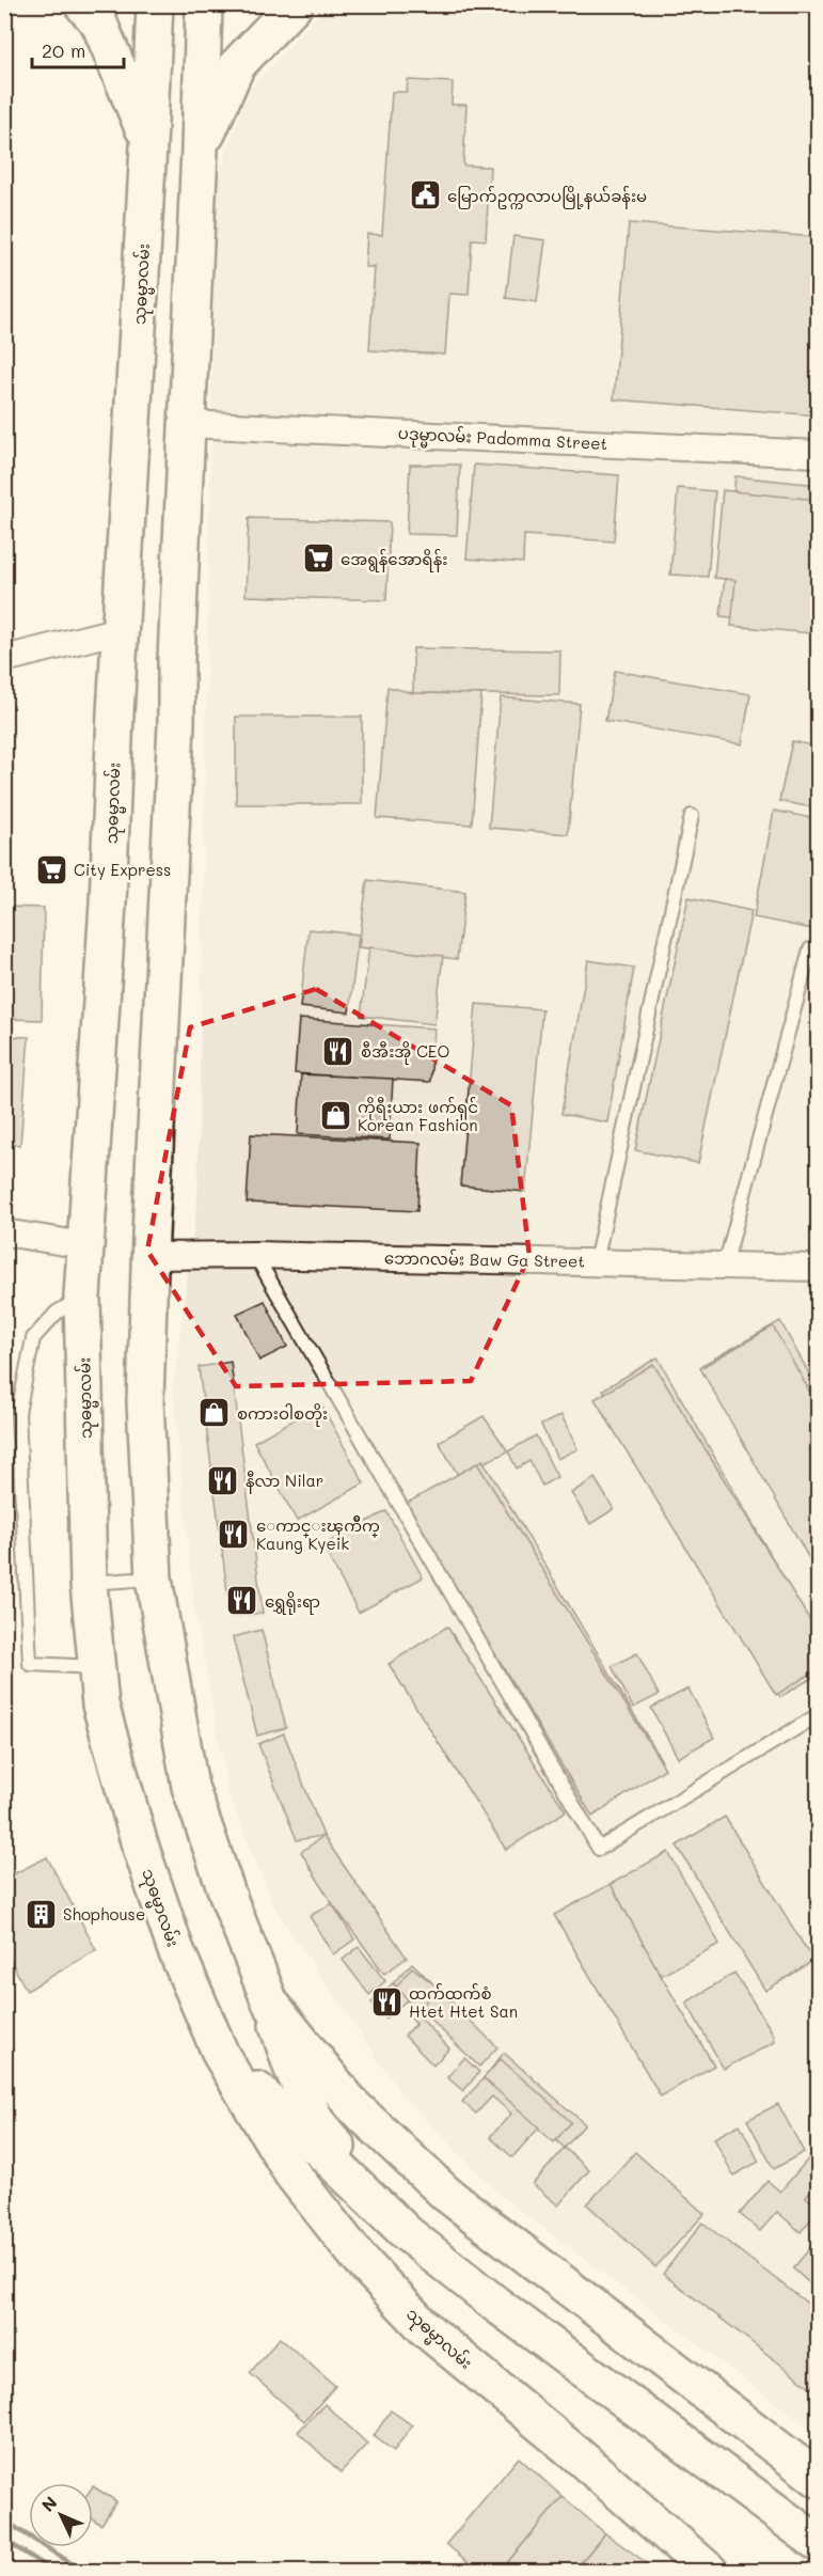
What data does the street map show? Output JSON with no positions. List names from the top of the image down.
{
  "streets": {
    "main road": ["သုဓမ္မာလမ်း"],
    "street": ["ပဒုမ္မာလမ်း Padomma Street", "ဘောဂလမ်း Baw Ga Street"]
  },
  "places": {
    "public building": ["မြောက်ဥက္ကလာပမြို့နယ်ခန်းမ"],
    "supermarket": ["အေရွန်အောရိန်း", "City Express"],
    "restaurant": [
      "စီအီးအို CEO",
      "နီလာ Nilar",
      "ေကာင္းၾကိဳက္ Kaung Kyeik",
      "ရွှေရိုးရာ",
      "ထက်ထက်စံ Htet Htet San"
    ],
    "shop": ["ကိုရီးယား ဖက်ရှင် Korean Fashion", "စကားဝါစတိုး"],
    "building": ["Shophouse"]
  },
  "scale_bar": "20 m",
  "north": "top left"
}
